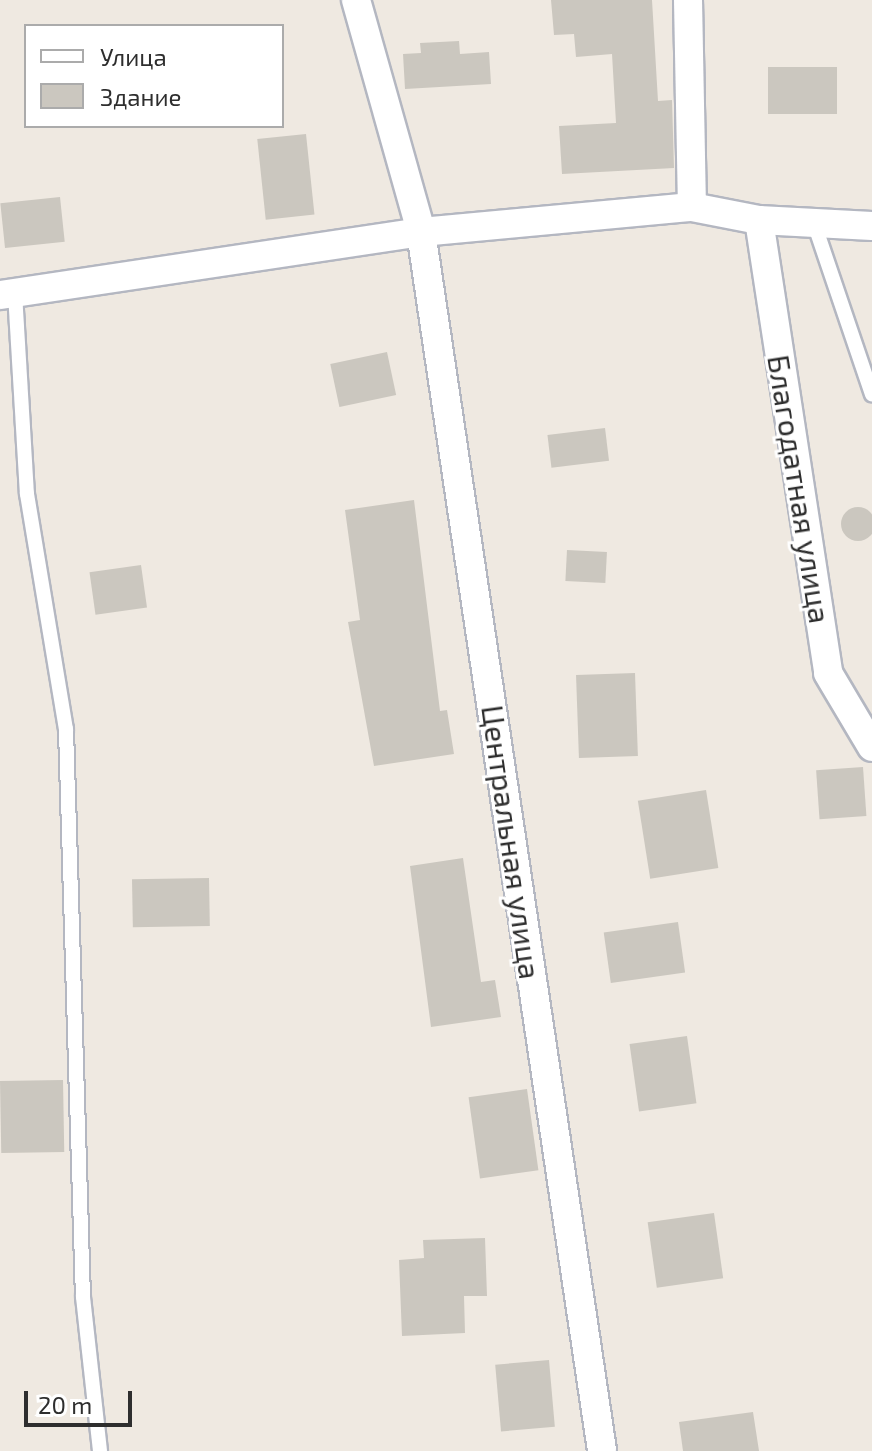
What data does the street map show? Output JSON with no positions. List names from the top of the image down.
{
  "streets": {
    "street": ["Благодатная улица", "Центральная улица"]
  },
  "legend": ["Улица", "Здание"],
  "scale_bar": "20 m"
}
